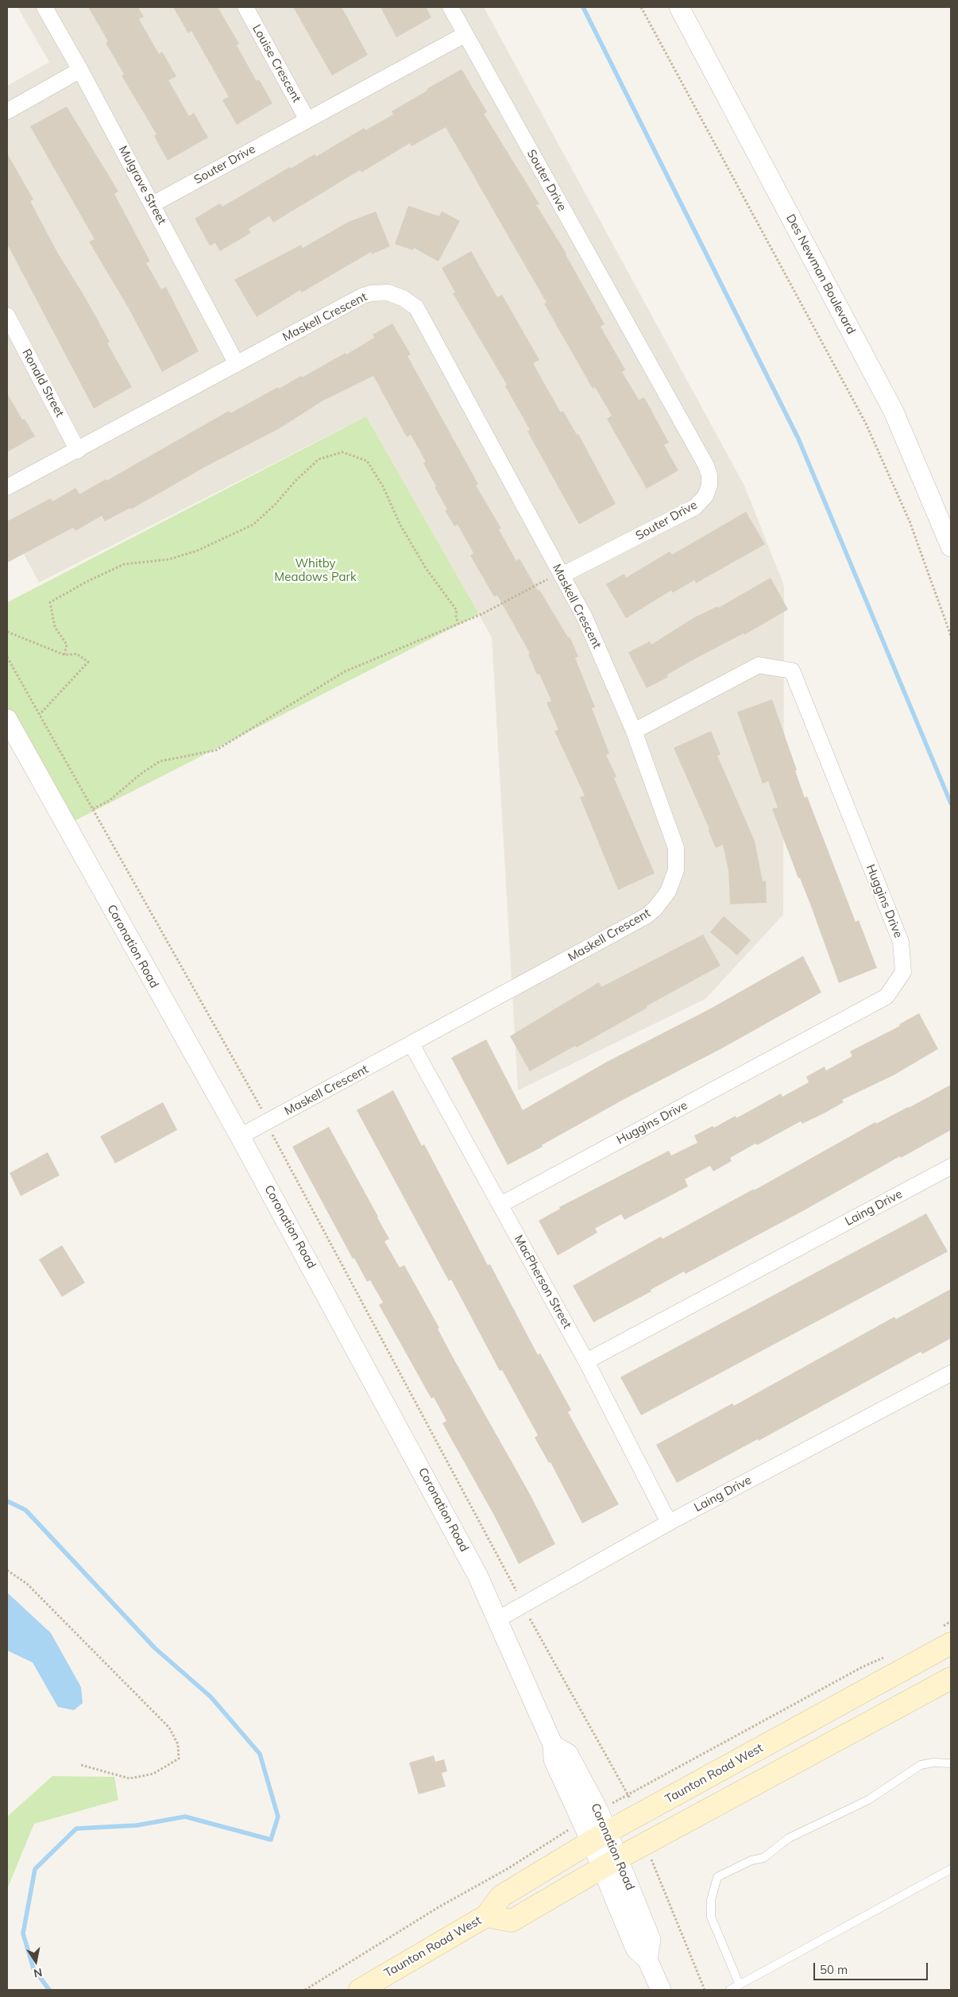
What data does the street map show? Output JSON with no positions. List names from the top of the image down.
{
  "streets": {
    "main road": ["Taunton Road West"],
    "street": [
      "Louise Crescent",
      "Souter Drive",
      "Mulgrave Street",
      "Des Newman Boulevard",
      "Maskell Crescent",
      "Ronald Street",
      "Huggins Drive",
      "Coronation Road",
      "Laing Drive",
      "MacPherson Street"
    ]
  },
  "crossings": [
    ["Louise Crescent", "Souter Drive"],
    ["Souter Drive", "Mulgrave Street"],
    ["Souter Drive", "Maskell Crescent"],
    ["Mulgrave Street", "Maskell Crescent"],
    ["Maskell Crescent", "Ronald Street"],
    ["Maskell Crescent", "Huggins Drive"],
    ["Maskell Crescent", "Coronation Road"],
    ["Maskell Crescent", "MacPherson Street"],
    ["Huggins Drive", "MacPherson Street"],
    ["Coronation Road", "Laing Drive"],
    ["Coronation Road", "Taunton Road West"],
    ["Laing Drive", "MacPherson Street"]
  ],
  "parks": ["Whitby Meadows Park"],
  "scale_bar": "50 m",
  "north": "bottom"
}
